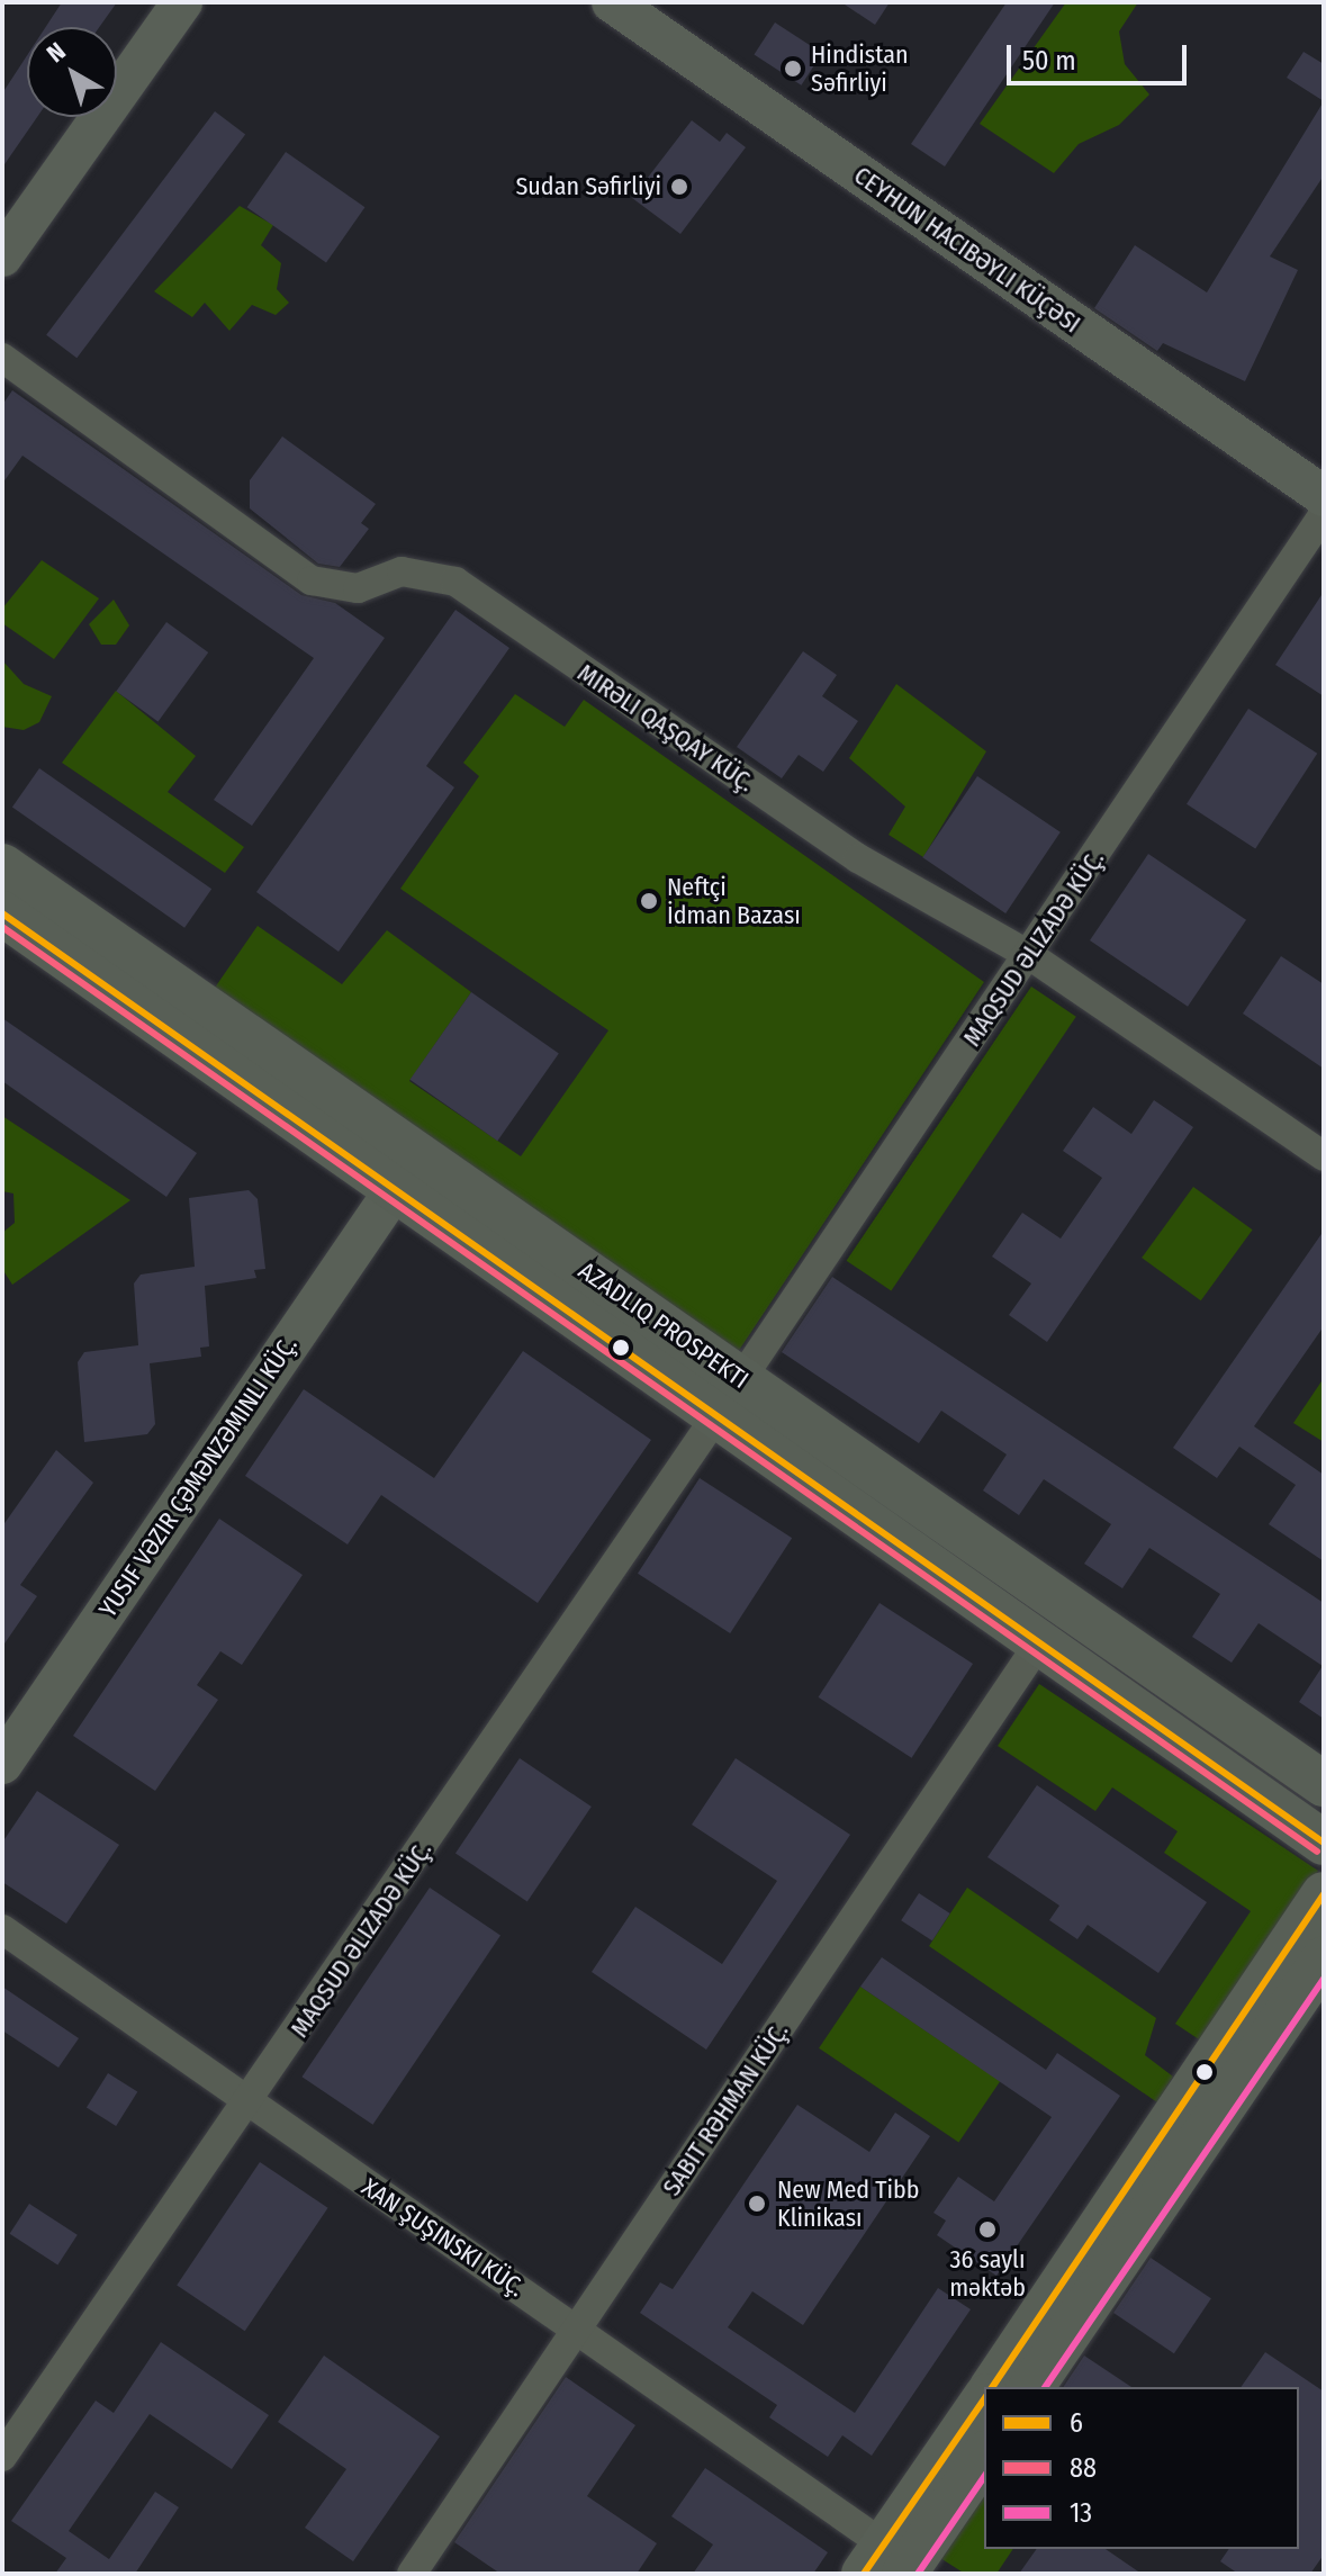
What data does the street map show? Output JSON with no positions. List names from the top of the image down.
{
  "streets": {
    "main road": ["YUSIF VƏZIR ÇƏMƏNZƏMINLI KÜÇ."],
    "street": [
      "MIRƏLI QAŞQAY KÜÇ.",
      "MAQSUD ƏLIZADƏ KÜÇ.",
      "SABIT RƏHMAN KÜÇ.",
      "XAN ŞUŞINSKI KÜÇ."
    ]
  },
  "crossings": [
    ["MIRƏLI QAŞQAY KÜÇ.", "MAQSUD ƏLIZADƏ KÜÇ."],
    ["MAQSUD ƏLIZADƏ KÜÇ.", "XAN ŞUŞINSKI KÜÇ."],
    ["SABIT RƏHMAN KÜÇ.", "XAN ŞUŞINSKI KÜÇ."]
  ],
  "places": [
    "Hindistan Səfirliyi",
    "Sudan Səfirliyi",
    "Neftçi İdman Bazası",
    "New Med Tibb Klinikası",
    "36 saylı məktəb"
  ],
  "lines": ["transit line 6", "transit line 88", "transit line 13"],
  "legend": ["6", "88", "13"],
  "scale_bar": "50 m",
  "north": "top left"
}
